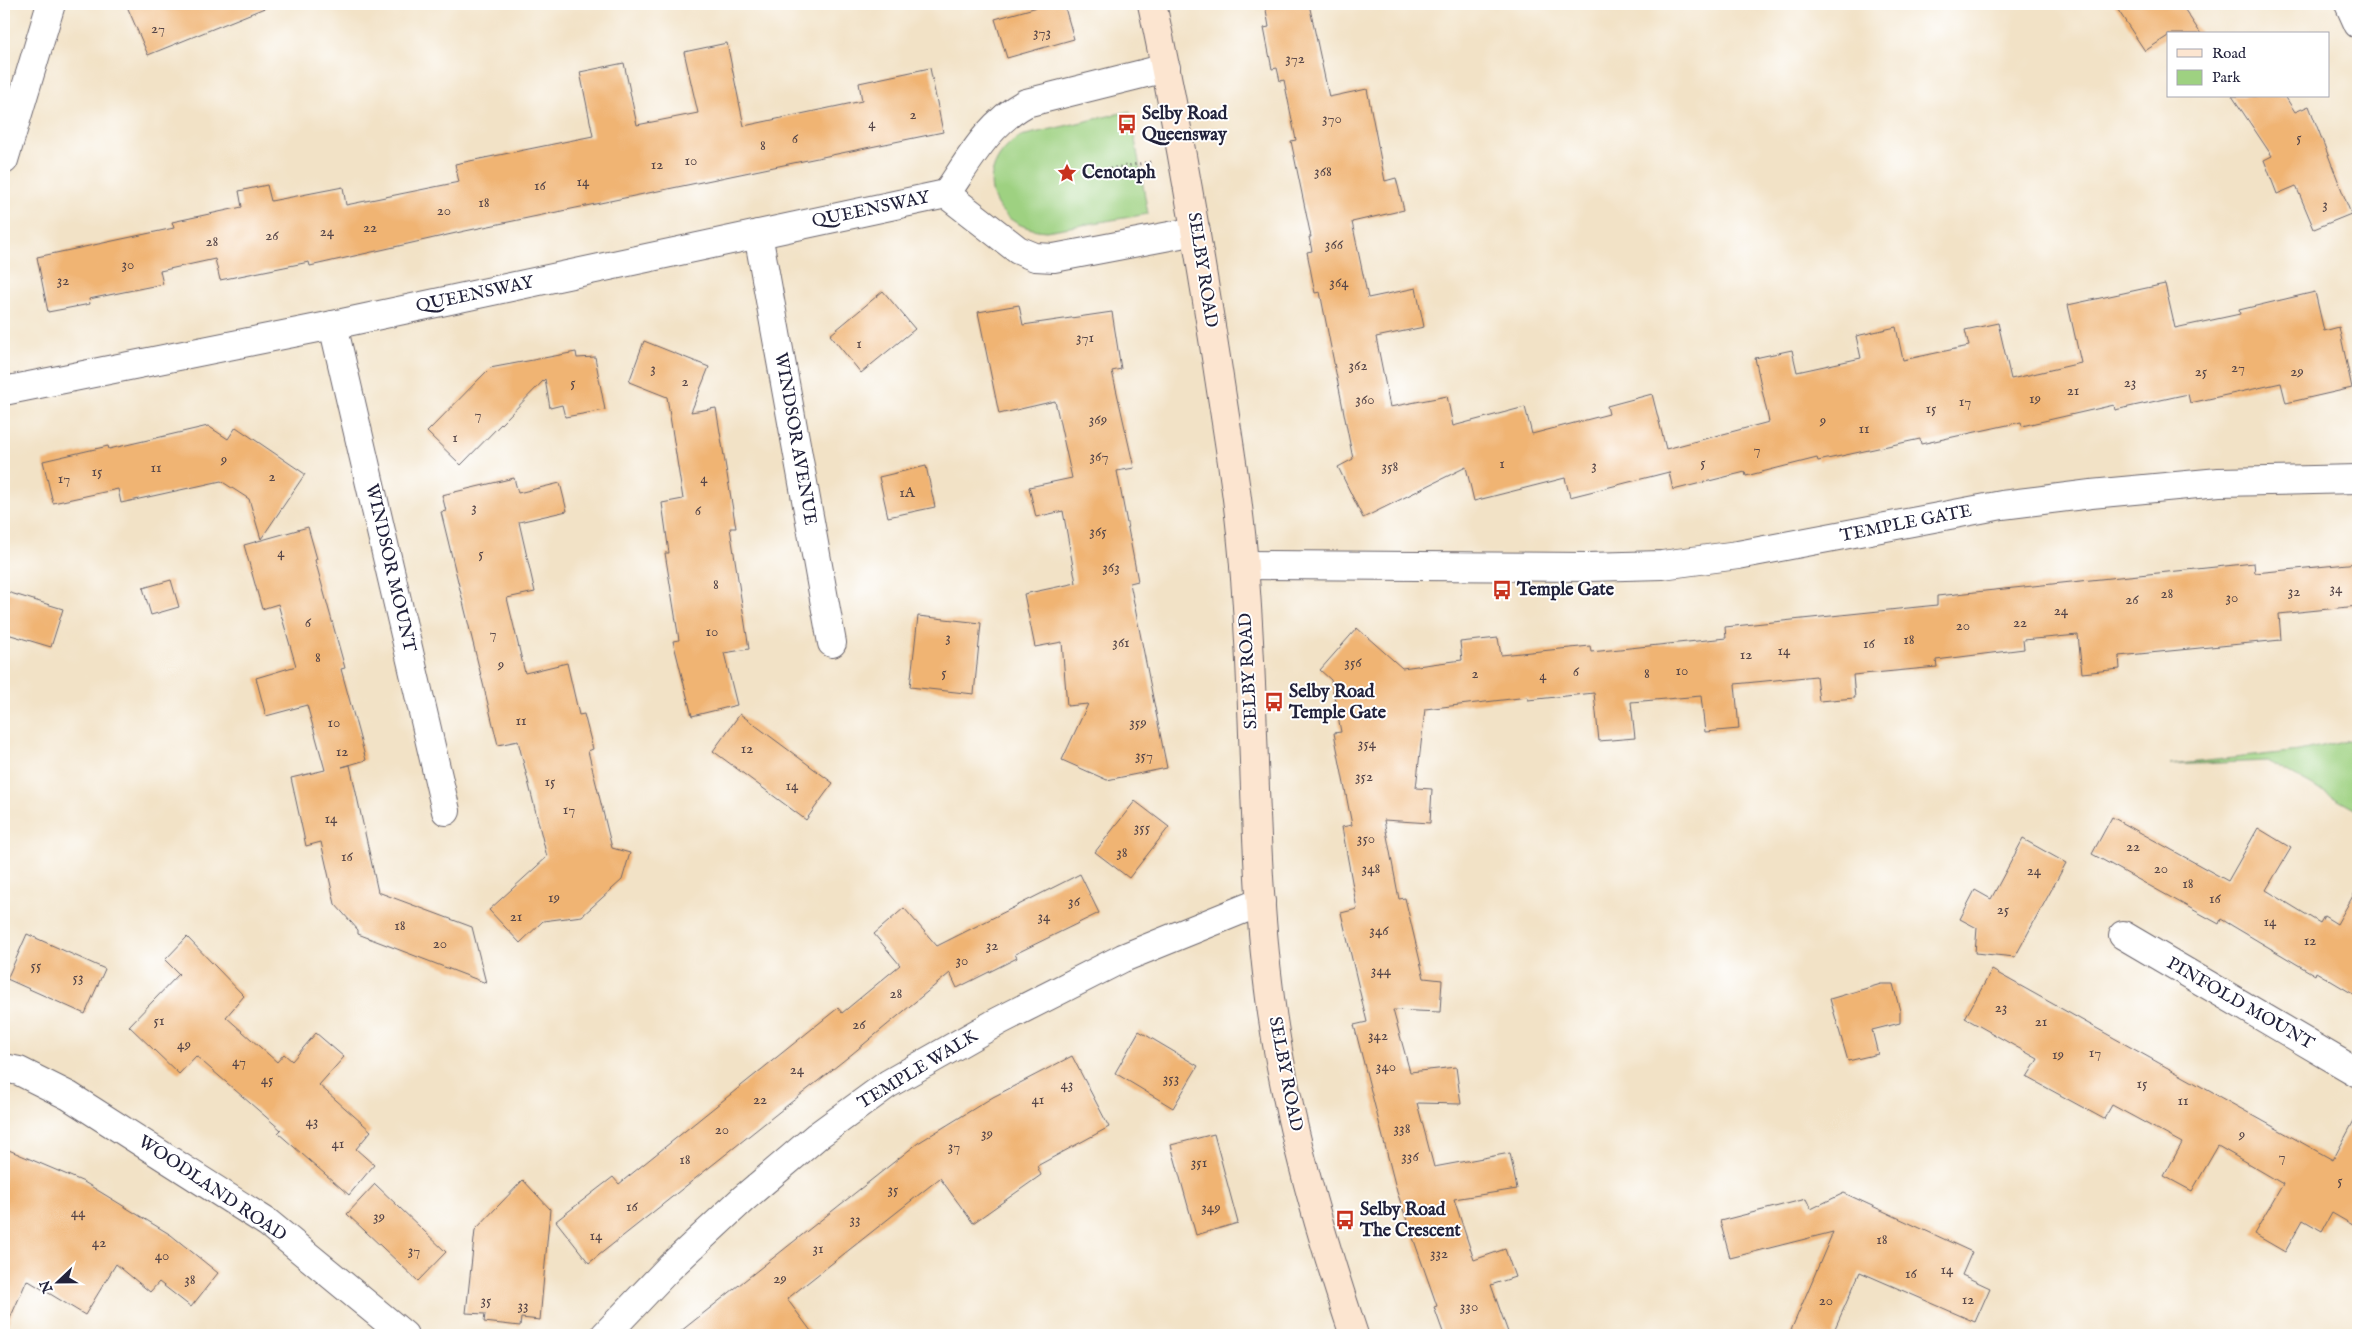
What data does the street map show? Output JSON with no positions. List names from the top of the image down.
{
  "streets": {
    "main road": ["SELBY ROAD"],
    "street": [
      "QUEENSWAY",
      "WINDSOR AVENUE",
      "TEMPLE GATE",
      "WINDSOR MOUNT",
      "PINFOLD MOUNT",
      "TEMPLE WALK",
      "WOODLAND ROAD"
    ]
  },
  "crossings": [
    ["QUEENSWAY", "SELBY ROAD"],
    ["QUEENSWAY", "WINDSOR AVENUE"],
    ["QUEENSWAY", "WINDSOR MOUNT"],
    ["SELBY ROAD", "TEMPLE GATE"],
    ["SELBY ROAD", "TEMPLE WALK"]
  ],
  "places": {
    "bus stop": [
      "Selby Road Queensway",
      "Temple Gate",
      "Selby Road Temple Gate",
      "Selby Road The Crescent"
    ],
    "place": ["Cenotaph"]
  },
  "house_numbers": [
    "27",
    "373",
    "372",
    "2",
    "370",
    "4",
    "5",
    "6",
    "8",
    "10",
    "12",
    "368",
    "14",
    "16",
    "18",
    "3",
    "20",
    "22",
    "24",
    "26",
    "28",
    "366",
    "30",
    "32",
    "364",
    "371",
    "1",
    "362",
    "27",
    "3",
    "25",
    "29",
    "2",
    "5",
    "23",
    "21",
    "19",
    "360",
    "17",
    "15",
    "7",
    "369",
    "9",
    "11",
    "1",
    "7",
    "367",
    "9",
    "5",
    "1",
    "3",
    "358",
    "11",
    "15",
    "2",
    "17",
    "4",
    "1A",
    "3",
    "6",
    "365",
    "4",
    "5",
    "363",
    "8",
    "34",
    "32",
    "28",
    "30",
    "26",
    "24",
    "6",
    "22",
    "20",
    "10",
    "7",
    "3",
    "18",
    "361",
    "16",
    "14",
    "12",
    "8",
    "356",
    "9",
    "10",
    "6",
    "5",
    "2",
    "8",
    "4",
    "11",
    "10",
    "359",
    "354",
    "12",
    "12",
    "357",
    "352",
    "15",
    "14",
    "17",
    "14",
    "355",
    "350",
    "22",
    "38",
    "16",
    "348",
    "20",
    "24",
    "18",
    "19",
    "16",
    "36",
    "25",
    "21",
    "34",
    "14",
    "18",
    "346",
    "12",
    "20",
    "32",
    "30",
    "55",
    "344",
    "53",
    "28",
    "23",
    "51",
    "21",
    "26",
    "342",
    "49",
    "17",
    "19",
    "47",
    "340",
    "24",
    "353",
    "45",
    "15",
    "43",
    "22",
    "41",
    "11",
    "43",
    "338",
    "20",
    "39",
    "9",
    "41",
    "37",
    "336",
    "7",
    "18",
    "351",
    "5",
    "35",
    "16",
    "349",
    "44",
    "39",
    "33",
    "14",
    "18",
    "42",
    "31",
    "37",
    "332",
    "40",
    "14",
    "16",
    "29",
    "38",
    "12",
    "35",
    "20",
    "33",
    "330"
  ],
  "legend": ["Road", "Park"],
  "north": "left"
}
